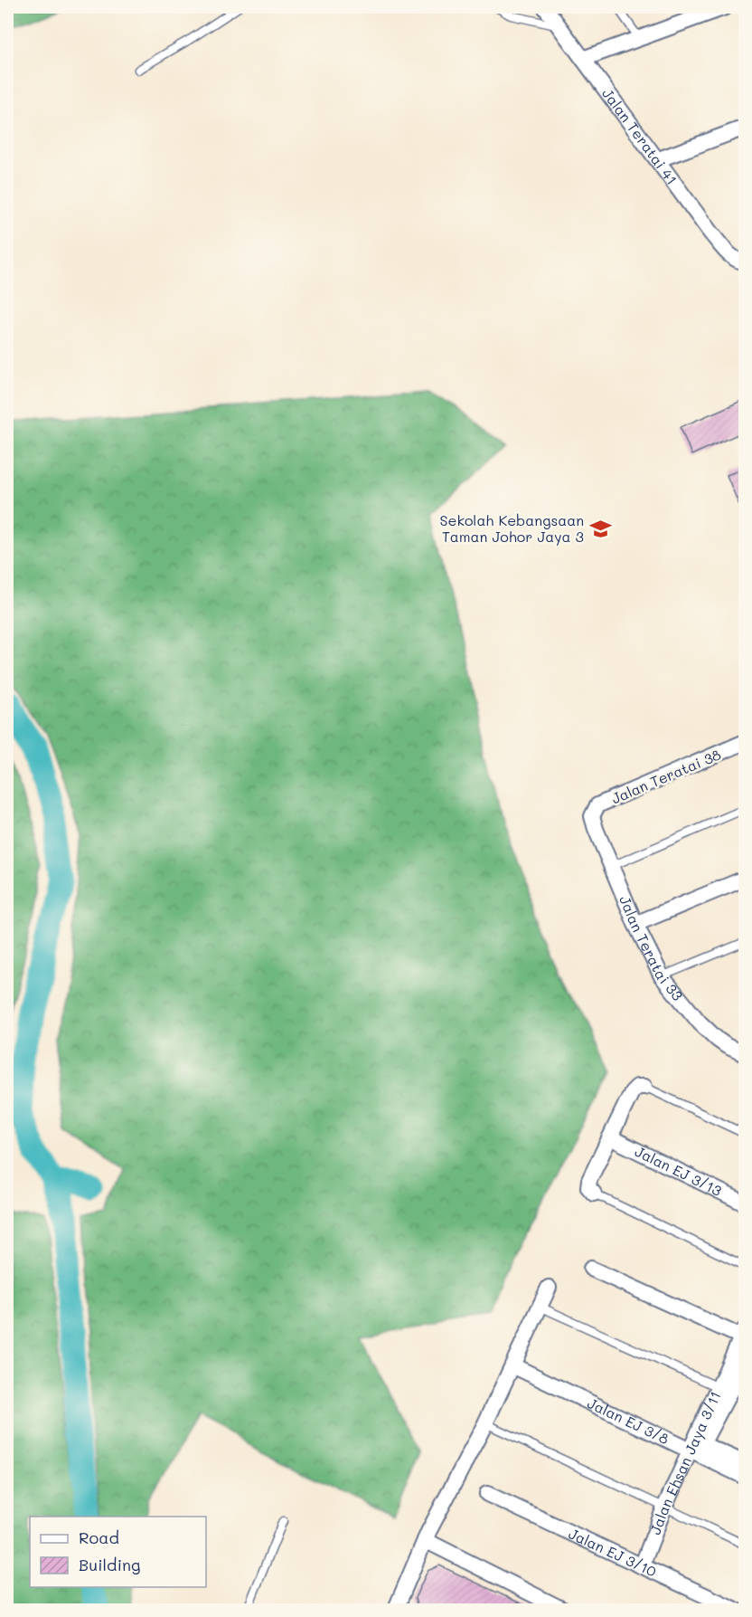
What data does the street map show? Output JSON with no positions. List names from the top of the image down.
{
  "streets": {
    "street": [
      "Jalan Teratai 41",
      "Jalan Teratai 38",
      "Jalan Teratai 33",
      "Jalan EJ 3/13",
      "Jalan EJ 3/8",
      "Jalan Ehsan Jaya 3/11",
      "Jalan EJ 3/10"
    ]
  },
  "crossings": [
    ["Jalan Teratai 38", "Jalan Teratai 33"],
    ["Jalan EJ 3/8", "Jalan Ehsan Jaya 3/11"],
    ["Jalan Ehsan Jaya 3/11", "Jalan EJ 3/10"]
  ],
  "places": {
    "school or university": ["Sekolah Kebangsaan Taman Johor Jaya 3"]
  },
  "legend": ["Road", "Building"]
}
